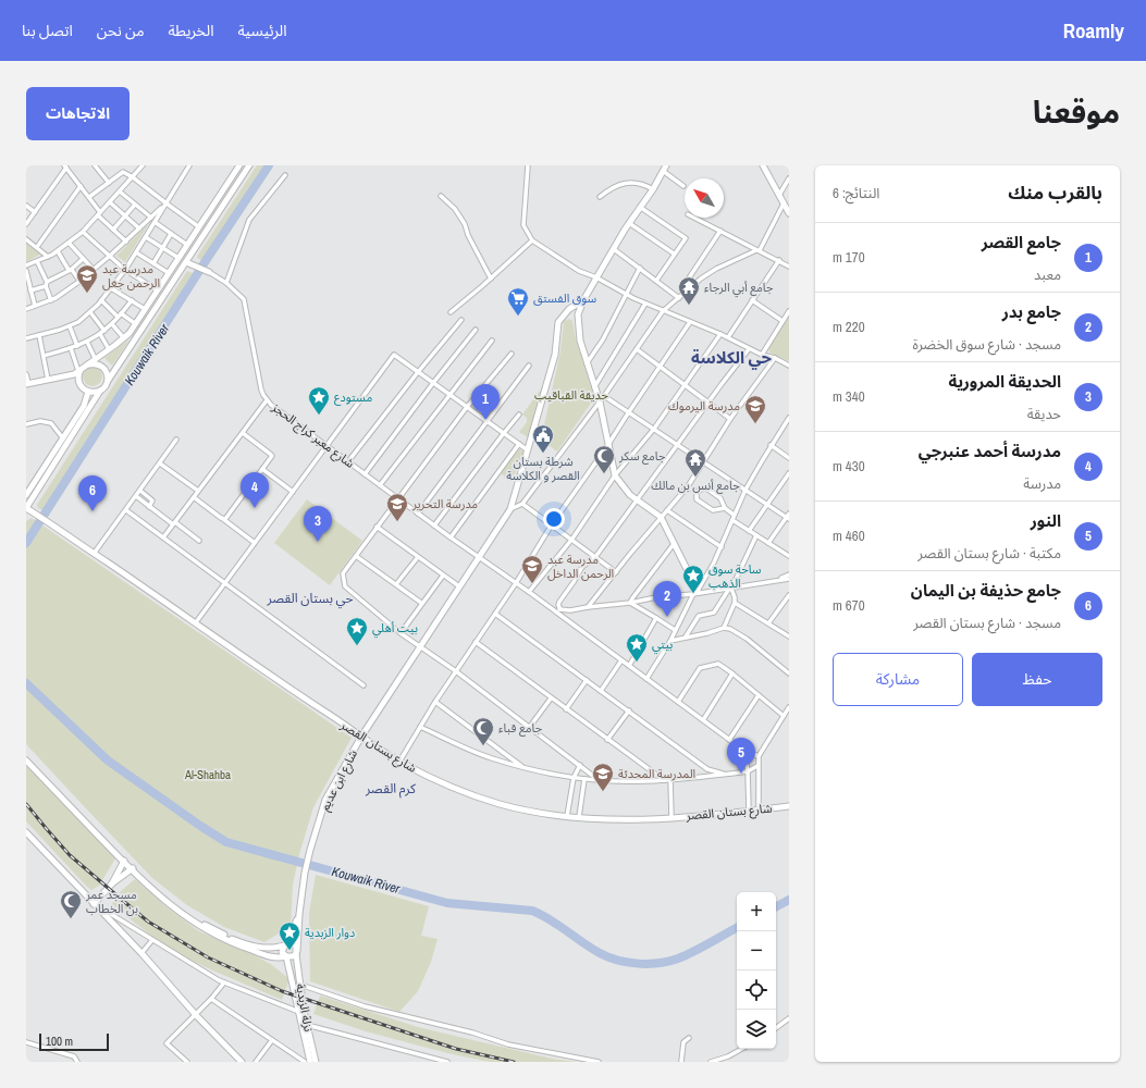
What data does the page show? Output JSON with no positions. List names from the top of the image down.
{
  "streets": {
    "main road": ["شارع بستان القصر", "شارع ابن عديم", "نزلة الزبدية"],
    "street": ["شارع معبر كراج الحجز"]
  },
  "crossings": [
    ["شارع معبر كراج الحجز", "شارع ابن عديم"],
    ["شارع بستان القصر", "شارع ابن عديم"],
    ["شارع ابن عديم", "نزلة الزبدية"]
  ],
  "districts": ["حي الكلاسة", "حي بستان القصر", "كرم القصر"],
  "water": ["Kouwaik River"],
  "parks": ["حديقة القباقيب", "Al-Shahba"],
  "places": {
    "school or university": [
      "مدرسة عبد الرحمن جغل",
      "مدرسة اليرموك",
      "مدرسة التحرير",
      "مدرسة عبد الرحمن الداخل",
      "المدرسة المحدثة"
    ],
    "temple": ["جامع أبي الرجاء", "جامع أنس بن مالك"],
    "supermarket": ["سوق الفستق"],
    "place": [
      "مستودع",
      "ساحة سوق الذهب",
      "بيت أهلي",
      "بيتي",
      "دوار الزبدية"
    ],
    "public building": ["شرطة بستان القصر و الكلاسة"],
    "mosque": ["جامع سكر", "جامع قباء", "مسجد عمر بن الخطاب"]
  },
  "scale_bar": "100 m",
  "north": "top left",
  "page": {
    "header": "Roamly",
    "nav": [
      "الرئيسية",
      "الخريطة",
      "من نحن",
      "اتصل بنا"
    ],
    "title": "موقعنا",
    "buttons": [
      "الاتجاهات",
      ["حفظ", "مشاركة"]
    ],
    "heading": ["بالقرب منك", "النتائج: 6"],
    "list": [
      {
        "mark": "1",
        "name": "جامع القصر",
        "note": "معبد",
        "value": "170 m"
      },
      {
        "mark": "2",
        "name": "جامع بدر",
        "note": "مسجد · شارع سوق الخضرة",
        "value": "220 m"
      },
      {
        "mark": "3",
        "name": "الحديقة المرورية",
        "note": "حديقة",
        "value": "340 m"
      },
      {
        "mark": "4",
        "name": "مدرسة أحمد عنبرجي",
        "note": "مدرسة",
        "value": "430 m"
      },
      {
        "mark": "5",
        "name": "النور",
        "note": "مكتبة · شارع بستان القصر",
        "value": "460 m"
      },
      {
        "mark": "6",
        "name": "جامع حذيفة بن اليمان",
        "note": "مسجد · شارع بستان القصر",
        "value": "670 m"
      }
    ],
    "pins": [
      "1",
      "4",
      "6",
      "3",
      "2",
      "5"
    ],
    "map_buttons": ["+", "−"],
    "scale": "100 m"
  }
}
